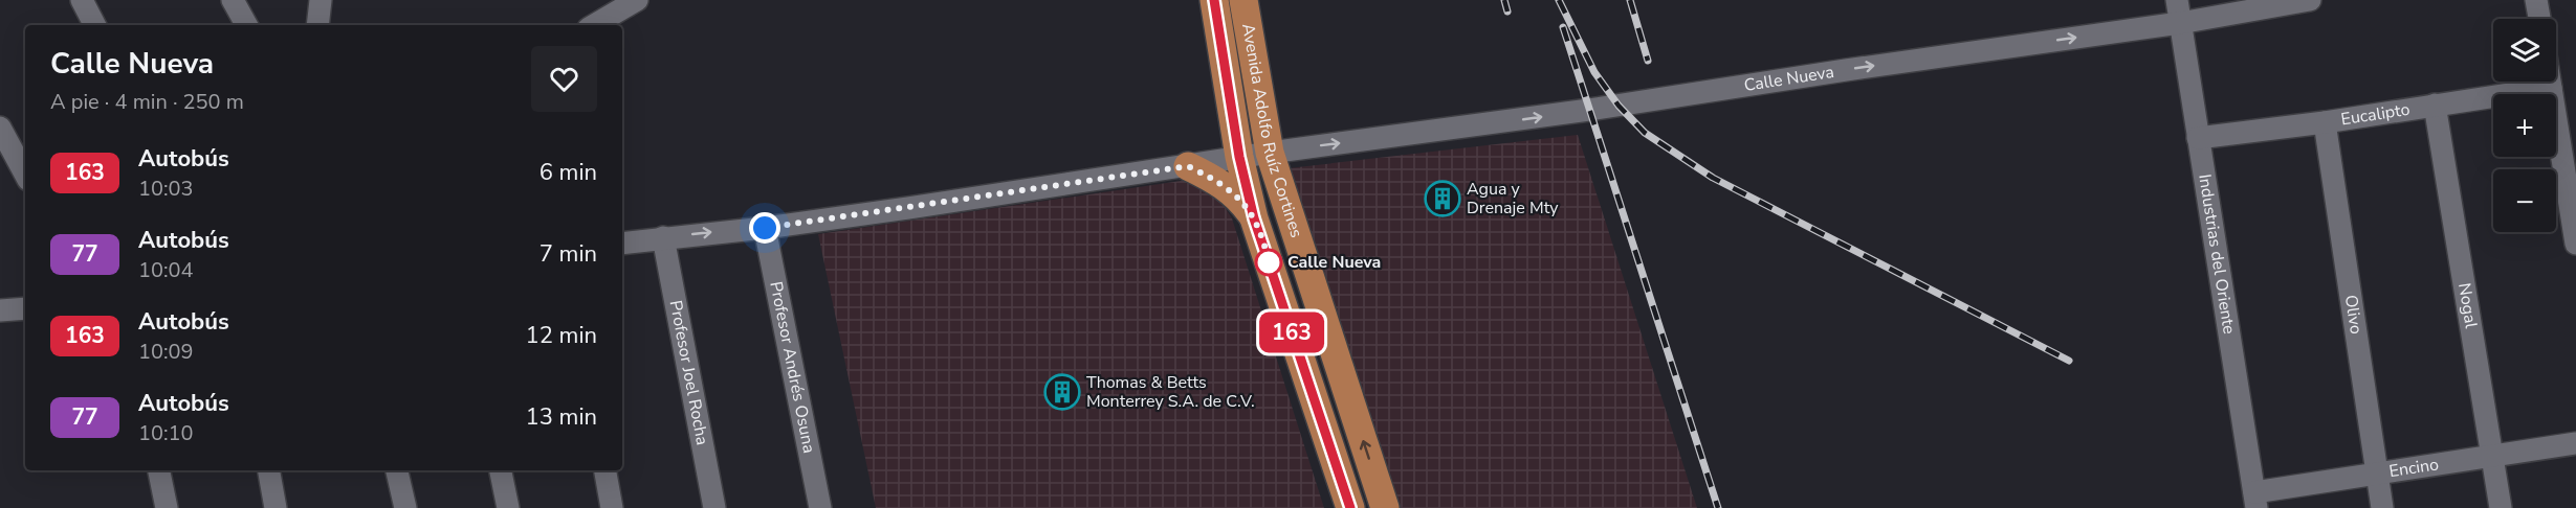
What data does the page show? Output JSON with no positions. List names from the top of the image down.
{
  "streets": {
    "main road": ["Avenida Adolfo Ruíz Cortines"],
    "street": [
      "Calle Nueva",
      "Eucalipto",
      "Industrias del Oriente",
      "Nogal",
      "Olivo",
      "Profesor Andrés Osuna",
      "Profesor Joel Rocha",
      "Encino"
    ]
  },
  "crossings": [
    ["Calle Nueva", "Avenida Adolfo Ruíz Cortines"],
    ["Calle Nueva", "Industrias del Oriente"],
    ["Calle Nueva", "Profesor Andrés Osuna"],
    ["Calle Nueva", "Profesor Joel Rocha"],
    ["Eucalipto", "Industrias del Oriente"],
    ["Eucalipto", "Nogal"],
    ["Eucalipto", "Olivo"],
    ["Industrias del Oriente", "Encino"],
    ["Nogal", "Encino"],
    ["Olivo", "Encino"]
  ],
  "one_way": ["Calle Nueva"],
  "places": {
    "building": ["Agua y Drenaje Mty", "Thomas & Betts Monterrey S.A. de C.V."],
    "other": ["Calle Nueva"]
  },
  "lines": ["bus line 163"],
  "page": {
    "on_map": "163",
    "map_buttons": ["+", "−"],
    "heading": ["Calle Nueva", "A pie · 4 min · 250 m"],
    "list": [
      {
        "mark": "163",
        "name": "Autobús",
        "note": "10:03",
        "value": "6 min"
      },
      {
        "mark": "77",
        "name": "Autobús",
        "note": "10:04",
        "value": "7 min"
      },
      {
        "mark": "163",
        "name": "Autobús",
        "note": "10:09",
        "value": "12 min"
      },
      {
        "mark": "77",
        "name": "Autobús",
        "note": "10:10",
        "value": "13 min"
      }
    ]
  }
}
